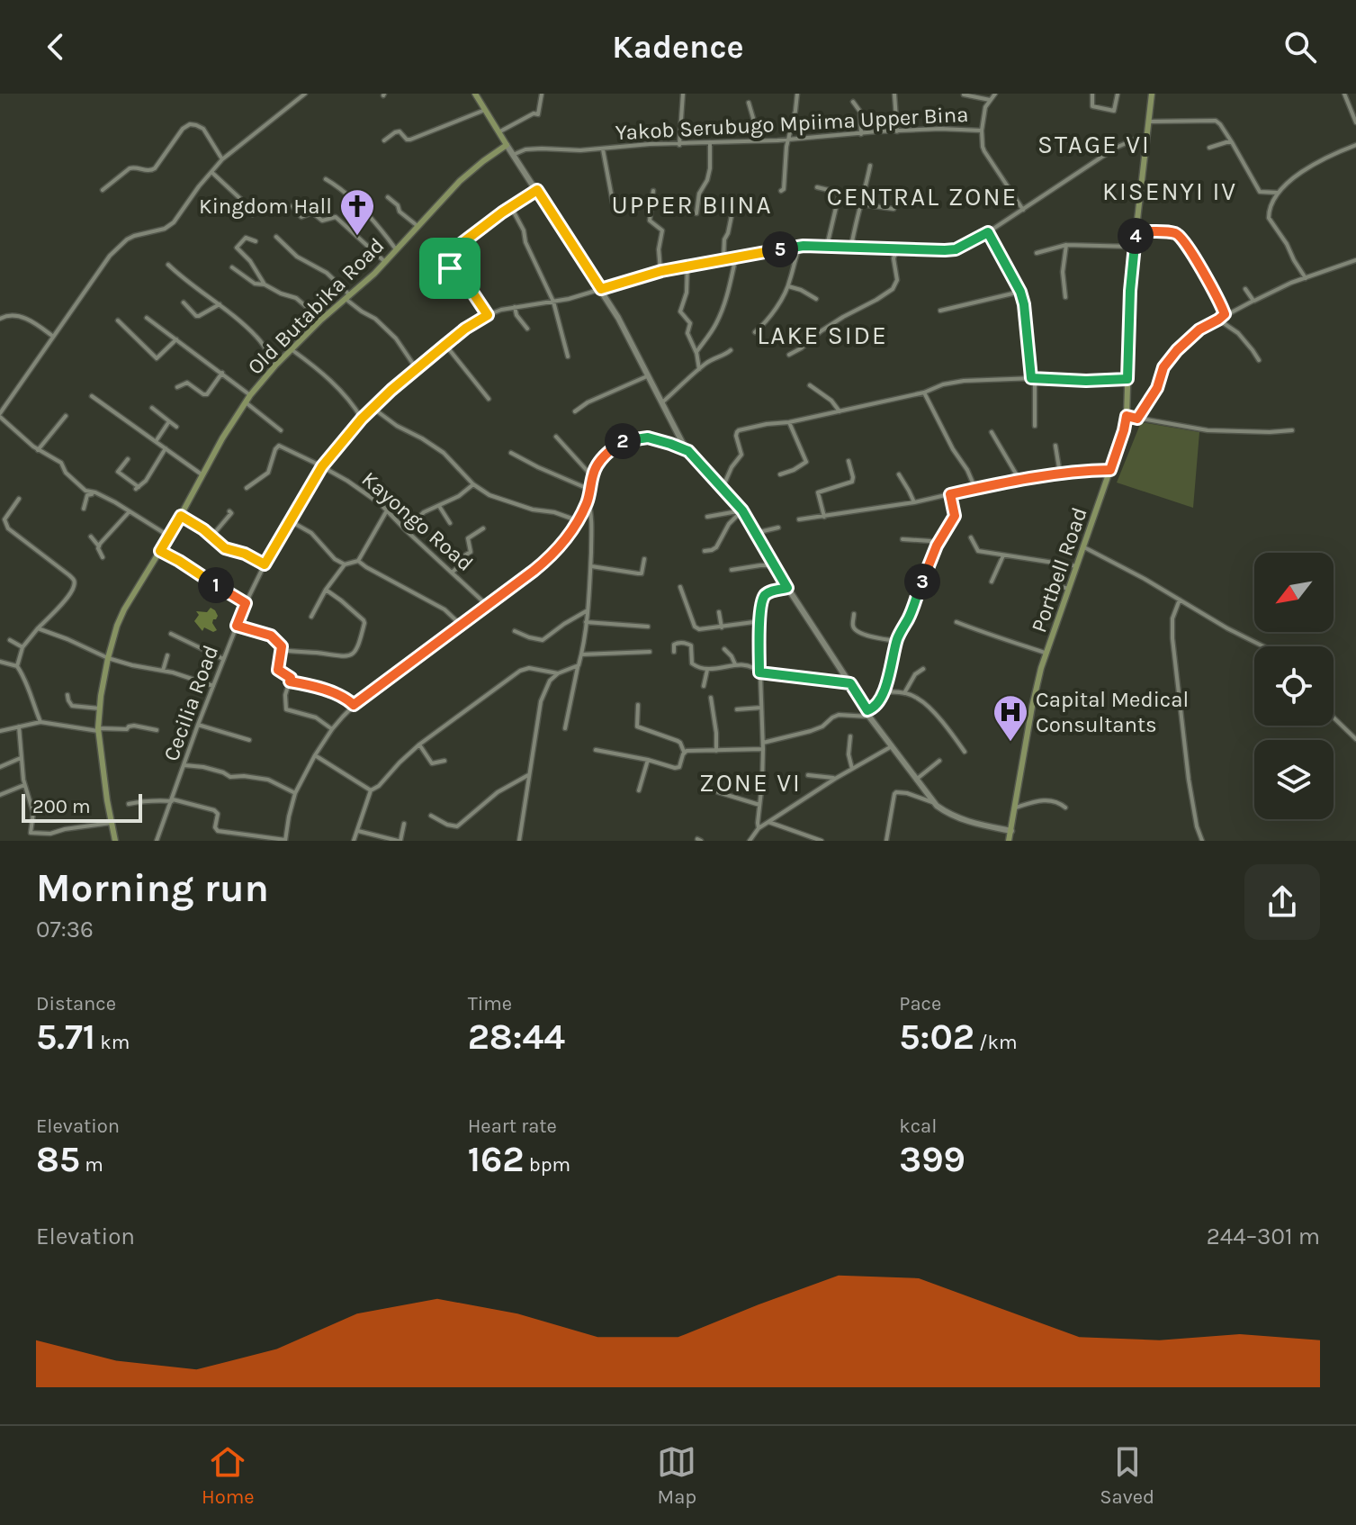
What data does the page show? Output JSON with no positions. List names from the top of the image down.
{
  "streets": {
    "main road": ["Old Butabika Road", "Portbell Road"],
    "street": ["Yakob Serubugo Mpiima Upper Bina", "Kayongo Road", "Cecilia Road"]
  },
  "crossings": [
    ["Yakob Serubugo Mpiima Upper Bina", "Cecilia Road"],
    ["Kayongo Road", "Cecilia Road"],
    ["Portbell Road", "Cecilia Road"]
  ],
  "districts": [
    "STAGE VI",
    "KISENYI IV",
    "CENTRAL ZONE",
    "UPPER BIINA",
    "LAKE SIDE",
    "ZONE VI"
  ],
  "places": {
    "church": ["Kingdom Hall"],
    "hospital": ["Capital Medical Consultants"]
  },
  "scale_bar": "200 m",
  "north": "bottom left",
  "page": {
    "header": "Kadence",
    "pins": [
      "4",
      "5",
      "2",
      "3",
      "1"
    ],
    "scale": "200 m",
    "heading": ["Morning run", "07:36"],
    "stats": [
      ["Distance", "5.71 km"],
      ["Time", "28:44"],
      ["Pace", "5:02 /km"],
      ["Elevation", "85 m"],
      ["Heart rate", "162 bpm"],
      ["kcal", "399"]
    ],
    "chart": ["Elevation", "244–301 m"],
    "tabs": ["Home", "Map", "Saved"]
  }
}
